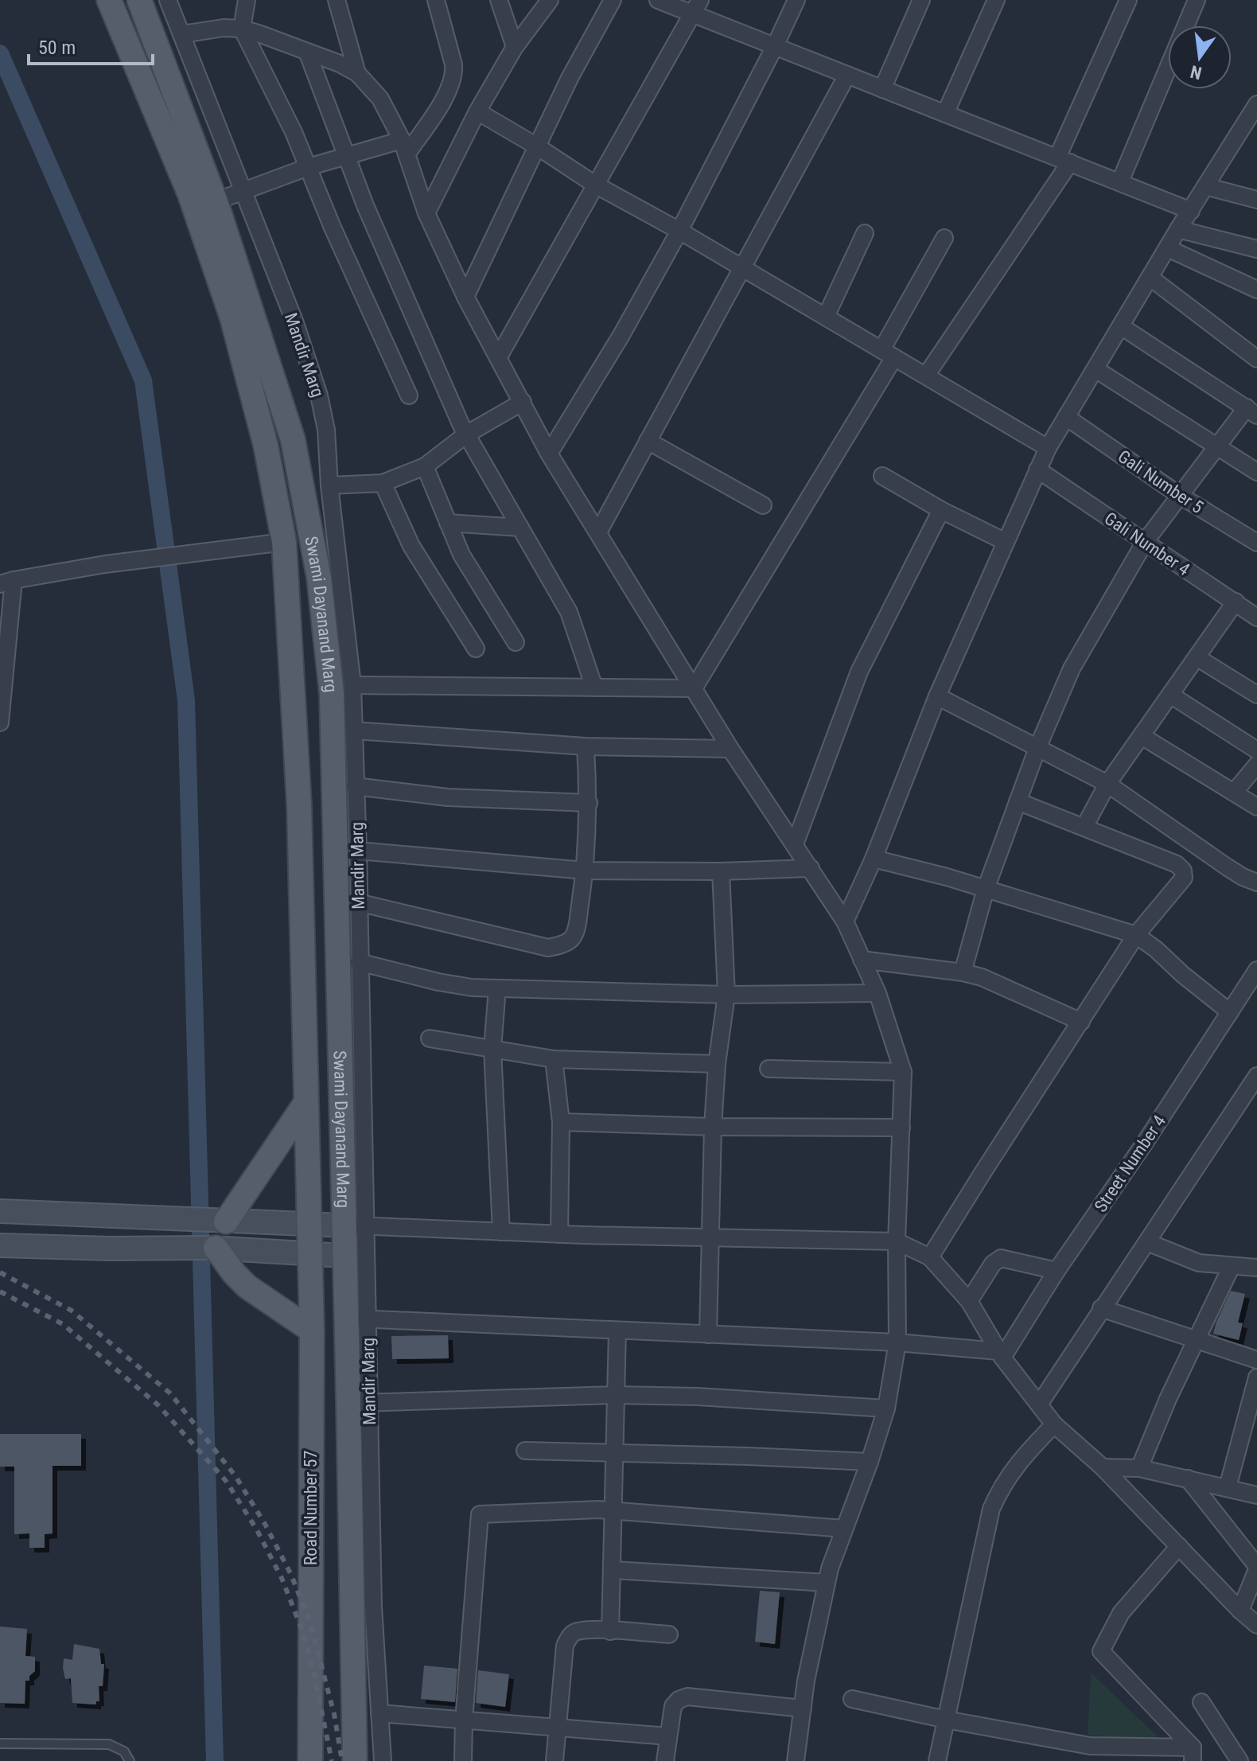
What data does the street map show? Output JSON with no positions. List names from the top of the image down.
{
  "streets": {
    "main road": ["Swami Dayanand Marg", "Road Number 57"],
    "street": [
      "Mandir Marg",
      "Gali Number 5",
      "Gali Number 4",
      "Street Number 4"
    ]
  },
  "crossings": [
    ["Mandir Marg", "Swami Dayanand Marg"],
    ["Swami Dayanand Marg", "Road Number 57"]
  ],
  "scale_bar": "50 m",
  "north": "bottom"
}
